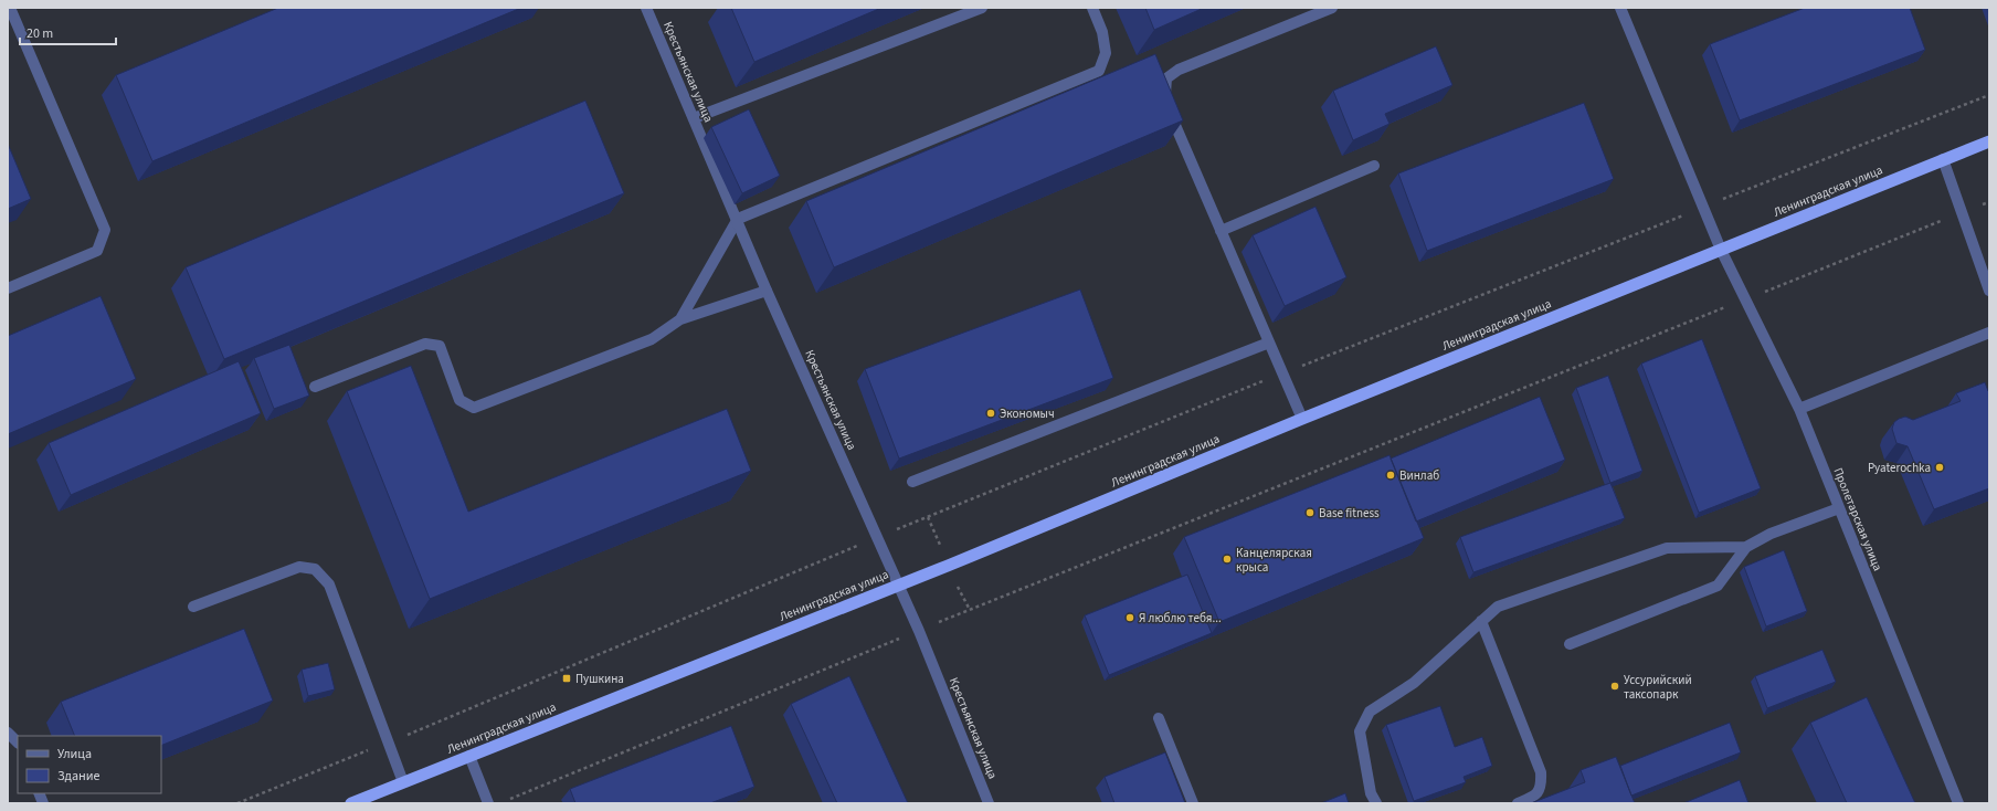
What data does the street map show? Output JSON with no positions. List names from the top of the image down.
{
  "streets": {
    "highway": ["Ленинградская улица"],
    "street": ["Крестьянская улица", "Пролетарская улица"]
  },
  "crossings": [
    ["Крестьянская улица", "Ленинградская улица"],
    ["Ленинградская улица", "Пролетарская улица"]
  ],
  "places": {
    "other": [
      "Экономыч",
      "Pyaterochka",
      "Винлаб",
      "Base fitness",
      "Канцелярская крыса",
      "Я люблю тебя...",
      "Уссурийский таксопарк"
    ],
    "transit": ["Пушкина"]
  },
  "legend": ["Улица", "Здание"],
  "scale_bar": "20 m"
}
